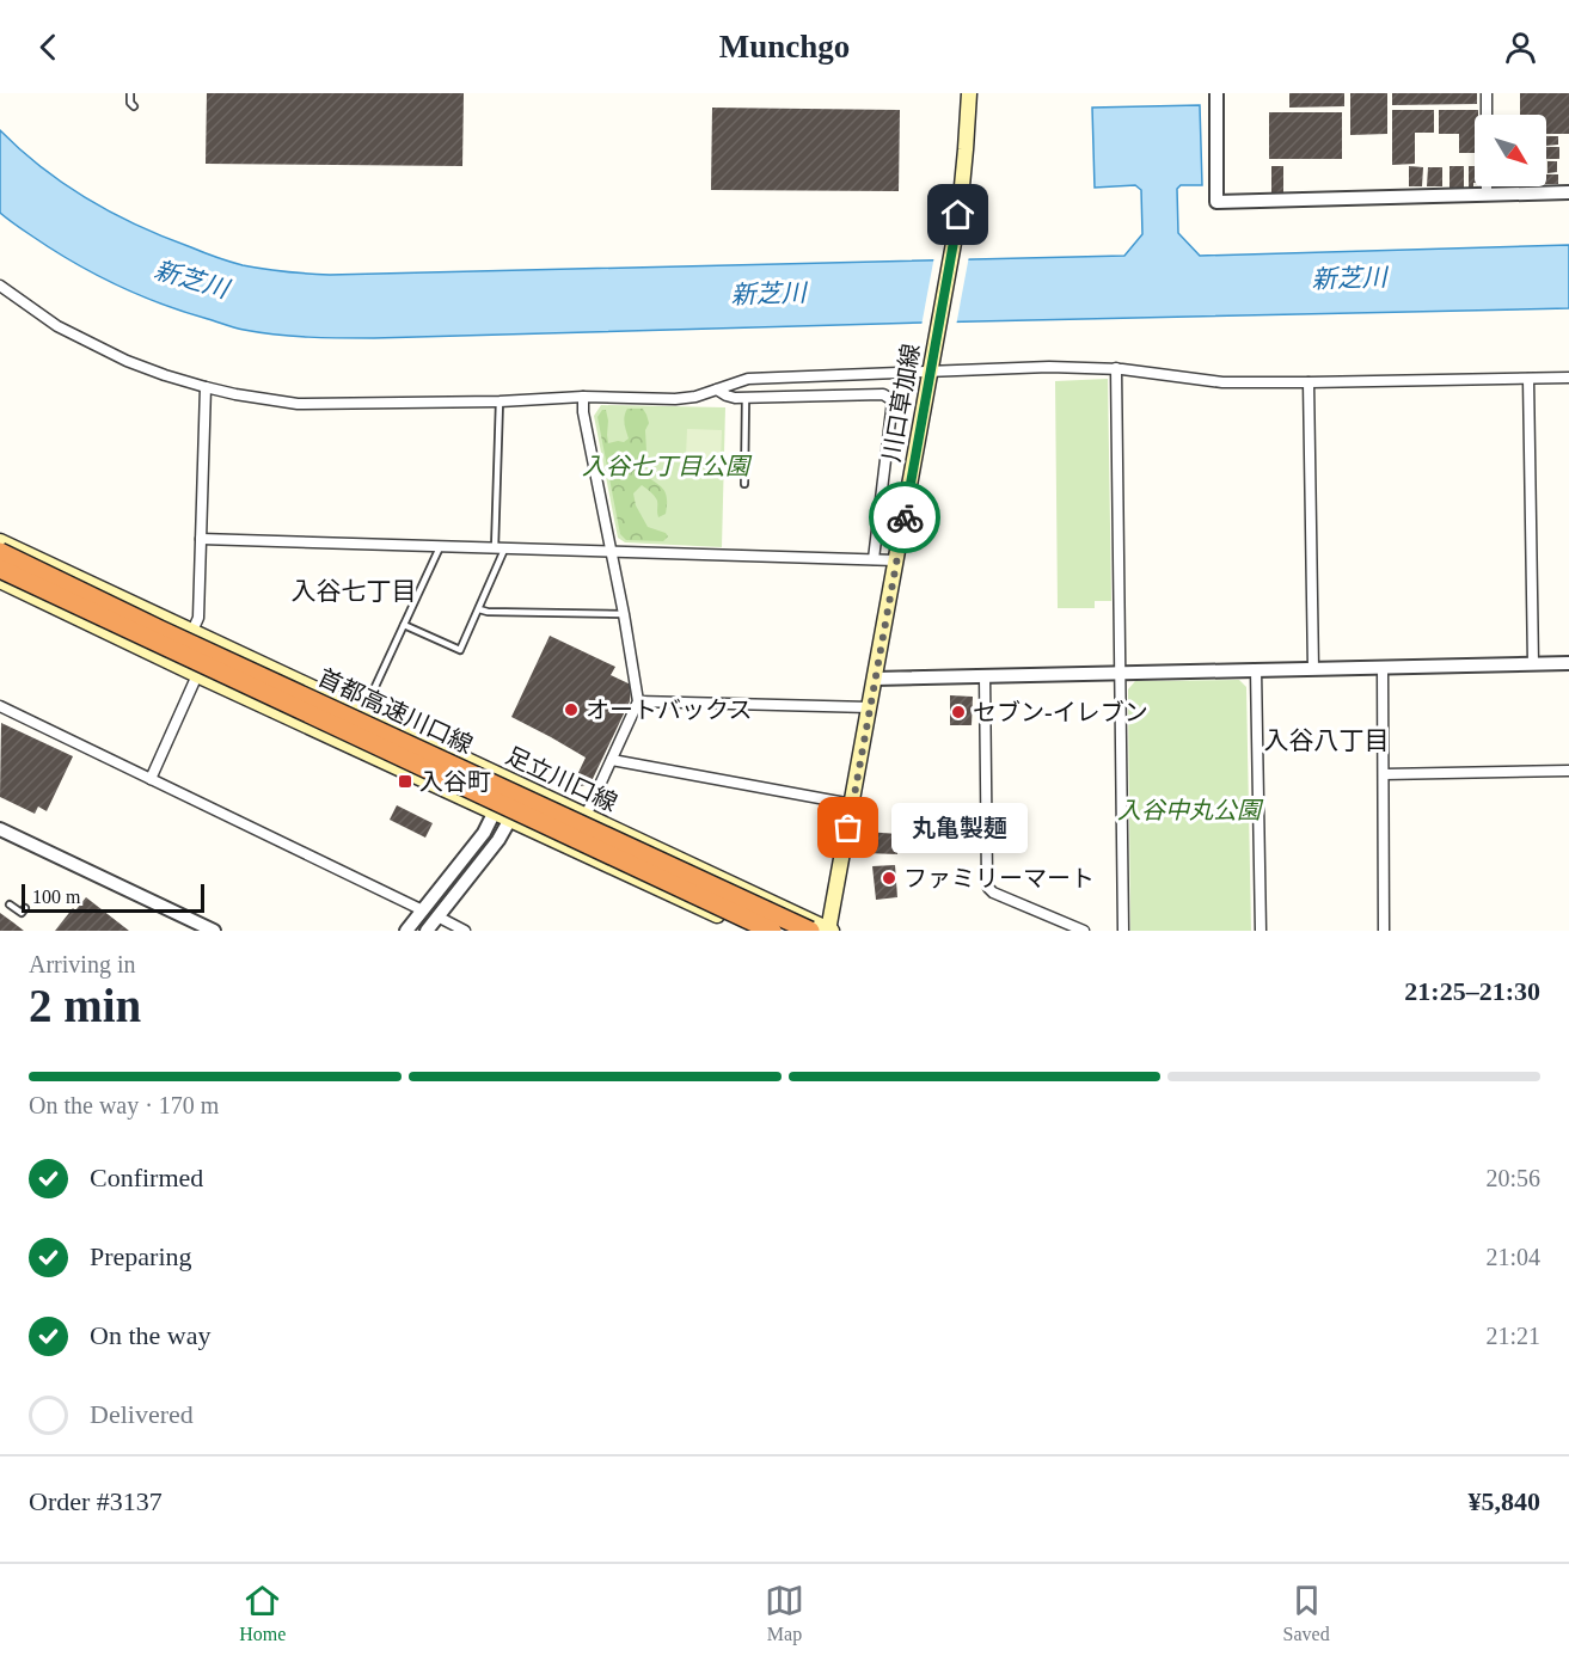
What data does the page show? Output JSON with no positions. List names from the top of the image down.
{
  "streets": {
    "highway": ["首都高速川口線"],
    "main road": ["川口草加線", "足立川口線"]
  },
  "crossings": [
    ["川口草加線", "首都高速川口線"],
    ["川口草加線", "足立川口線"],
    ["首都高速川口線", "足立川口線"]
  ],
  "districts": ["入谷七丁目", "入谷八丁目"],
  "water": ["新芝川"],
  "parks": ["入谷七丁目公園", "入谷中丸公園"],
  "places": {
    "other": [
      "オートバックス",
      "セブン-イレブン",
      "丸亀製麺",
      "ファミリーマート"
    ],
    "transit": ["入谷町"]
  },
  "scale_bar": "100 m",
  "north": "bottom right",
  "page": {
    "header": "Munchgo",
    "bubble": "丸亀製麺",
    "scale": "100 m",
    "heading": ["2 min", "Arriving in", "21:25–21:30"],
    "panel": ["Order #3137", "¥5,840"],
    "bar": "On the way · 170 m",
    "list": [
      ["Confirmed", "20:56"],
      ["Preparing", "21:04"],
      ["On the way", "21:21"],
      "Delivered"
    ],
    "tabs": ["Home", "Map", "Saved"]
  }
}
